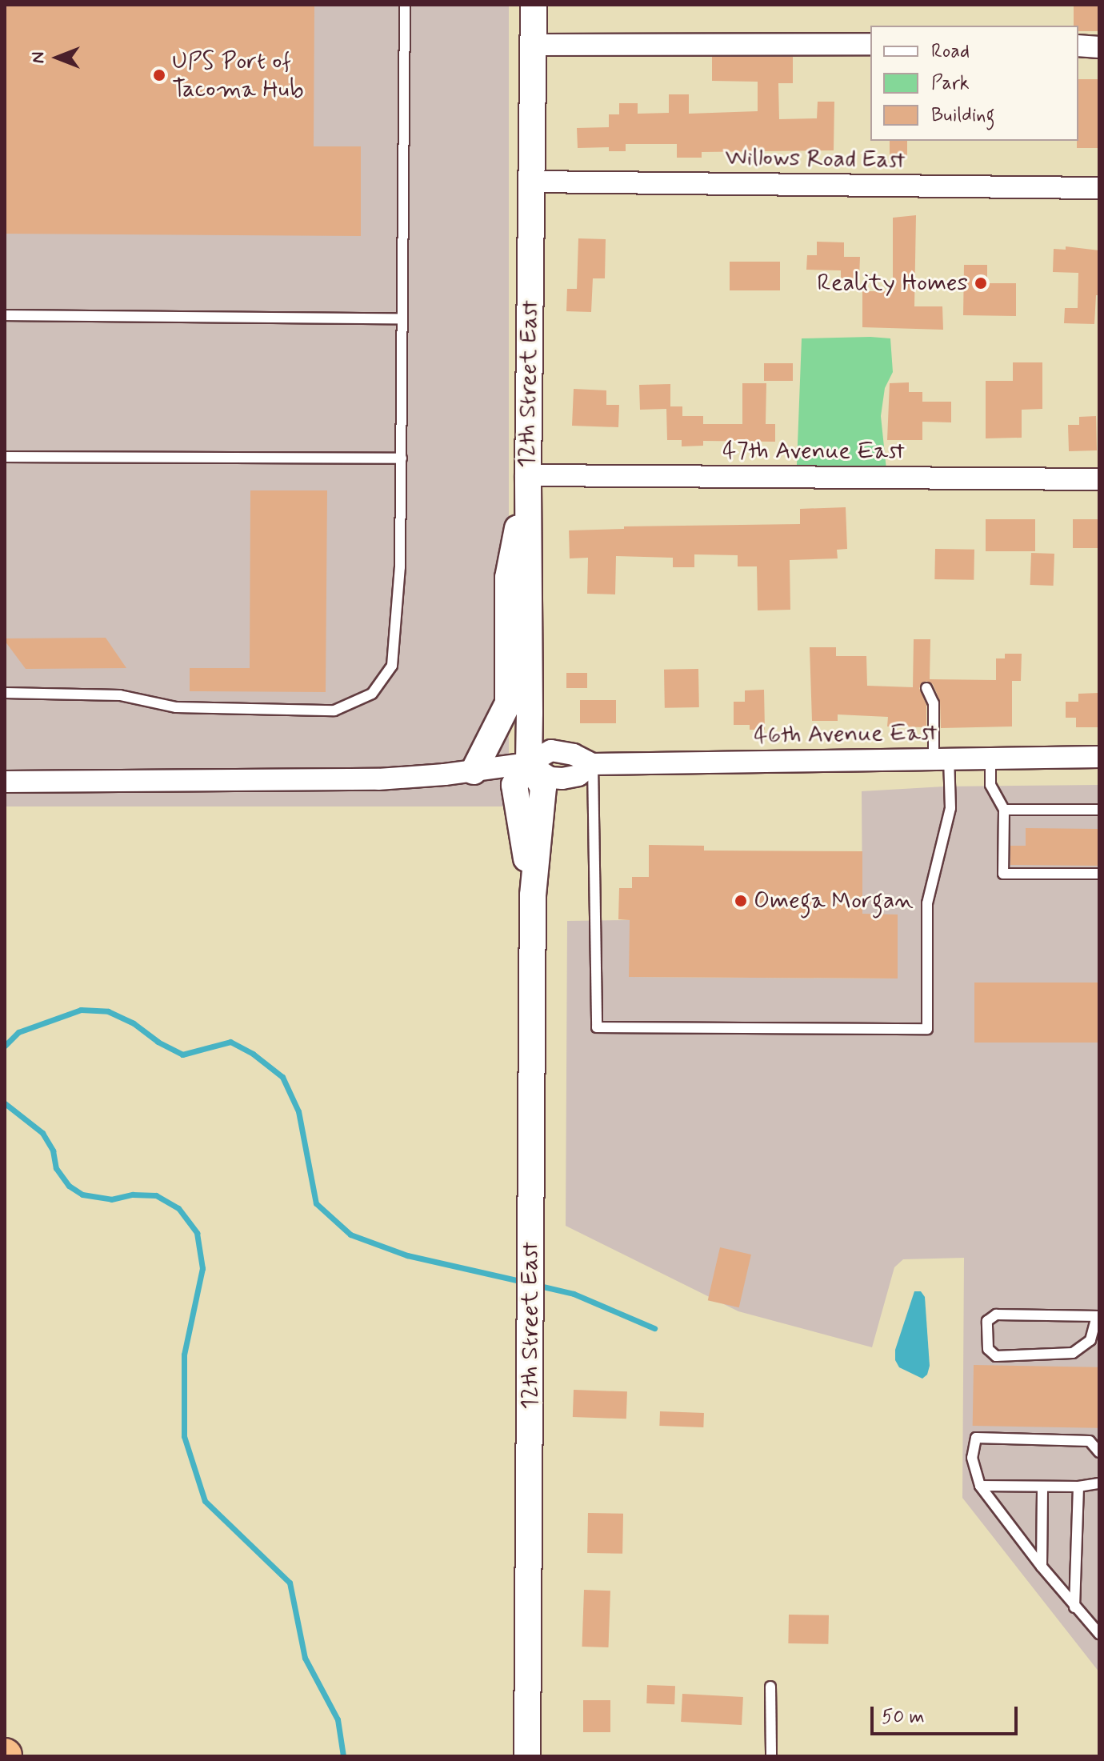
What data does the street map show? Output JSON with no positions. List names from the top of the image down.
{
  "streets": {
    "street": [
      "Willows Road East",
      "12th Street East",
      "47th Avenue East",
      "46th Avenue East"
    ]
  },
  "crossings": [
    ["Willows Road East", "12th Street East"],
    ["12th Street East", "47th Avenue East"],
    ["12th Street East", "46th Avenue East"]
  ],
  "places": ["UPS Port of Tacoma Hub", "Reality Homes", "Omega Morgan"],
  "legend": ["Road", "Park", "Building"],
  "scale_bar": "50 m",
  "north": "left"
}
